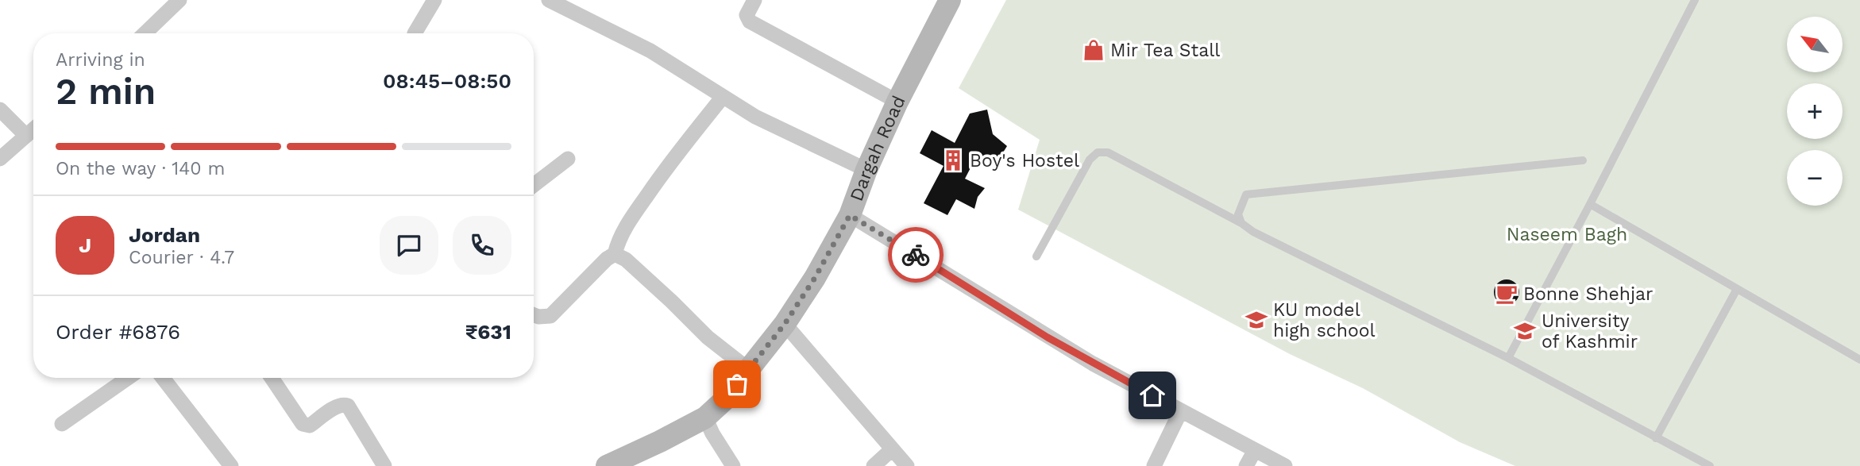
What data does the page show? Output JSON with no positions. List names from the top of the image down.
{
  "streets": {
    "street": ["Dargah Road"]
  },
  "parks": ["Naseem Bagh"],
  "places": {
    "shop": ["Mir Tea Stall"],
    "building": ["Boy's Hostel"],
    "cafe": ["Bonne Shehjar"],
    "school or university": ["KU model high school", "University of Kashmir"]
  },
  "north": "top left",
  "page": {
    "map_buttons": ["+", "−"],
    "heading": ["2 min", "Arriving in", "08:45–08:50"],
    "panel": [
      "Jordan",
      "Courier · 4.7",
      "Order #6876",
      "₹631"
    ],
    "bar": "On the way · 140 m",
    "round": "J"
  }
}
